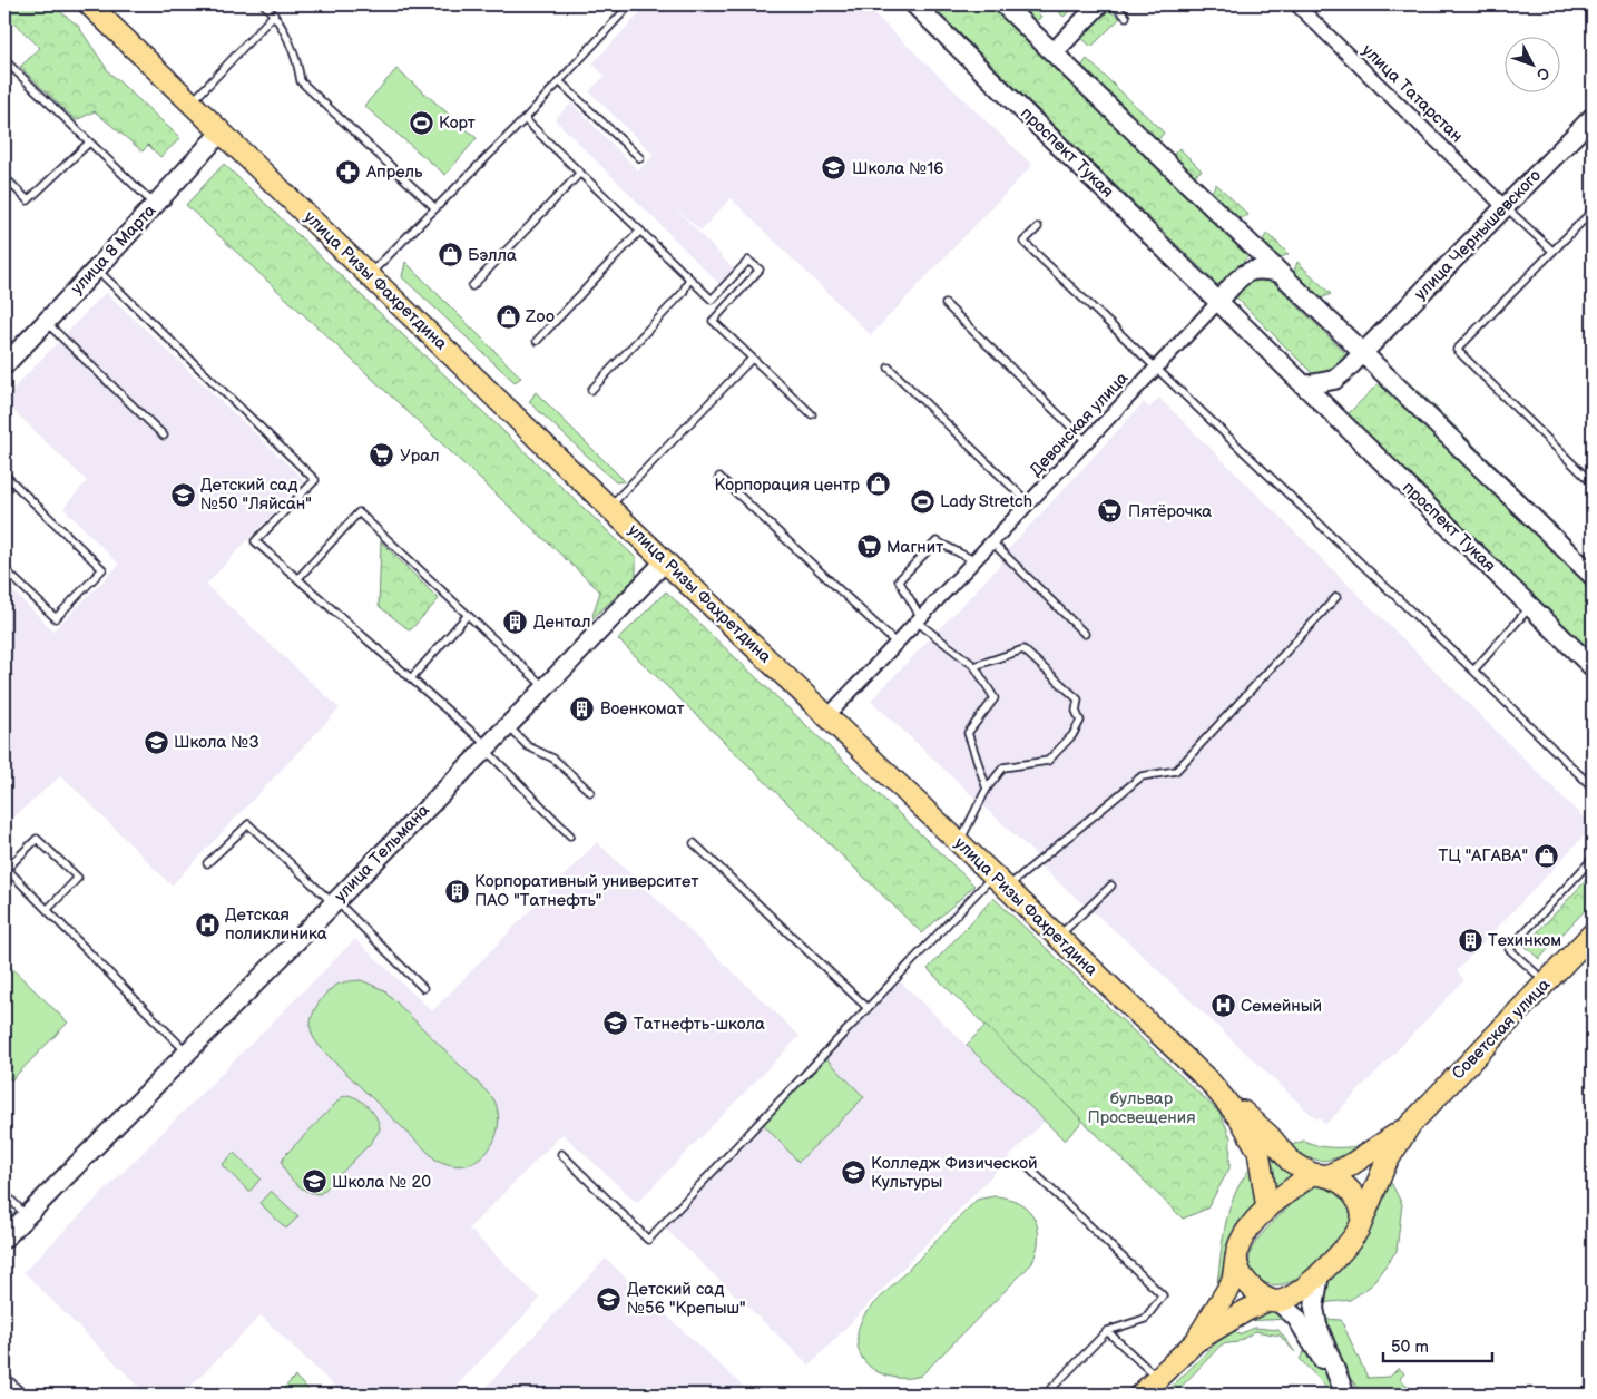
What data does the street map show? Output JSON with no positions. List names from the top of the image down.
{
  "streets": {
    "main road": [
      "проспект Тукая",
      "улица Чернышевского",
      "улица 8 Марта",
      "улица Ризы Фахретдина",
      "улица Тельмана",
      "Советская улица"
    ],
    "street": ["улица Татарстан", "Девонская улица"]
  },
  "crossings": [
    ["улица Татарстан", "улица Чернышевского"],
    ["проспект Тукая", "Девонская улица"],
    ["улица 8 Марта", "улица Ризы Фахретдина"],
    ["улица Ризы Фахретдина", "Девонская улица"],
    ["улица Ризы Фахретдина", "улица Тельмана"]
  ],
  "parks": ["бульвар Просвещения"],
  "places": {
    "sports": ["Корт", "Lady Stretch"],
    "school or university": [
      "Школа №16",
      "Детский сад №50 \"Ляйсан\"",
      "Школа №3",
      "Татнефть-школа",
      "Колледж Физической Культуры",
      "Школа № 20",
      "Детский сад №56 \"Крепыш\""
    ],
    "pharmacy": ["Апрель"],
    "shop": [
      "Бэлла",
      "Zoo",
      "Корпорация центр",
      "ТЦ \"АГАВА\""
    ],
    "supermarket": ["Урал", "Пятёрочка", "Магнит"],
    "building": [
      "Дентал",
      "Военкомат",
      "Корпоративный университет ПАО \"Татнефть\"",
      "Техинком"
    ],
    "hospital": ["Детская поликлиника", "Семейный"]
  },
  "scale_bar": "50 m",
  "north": "bottom right"
}
